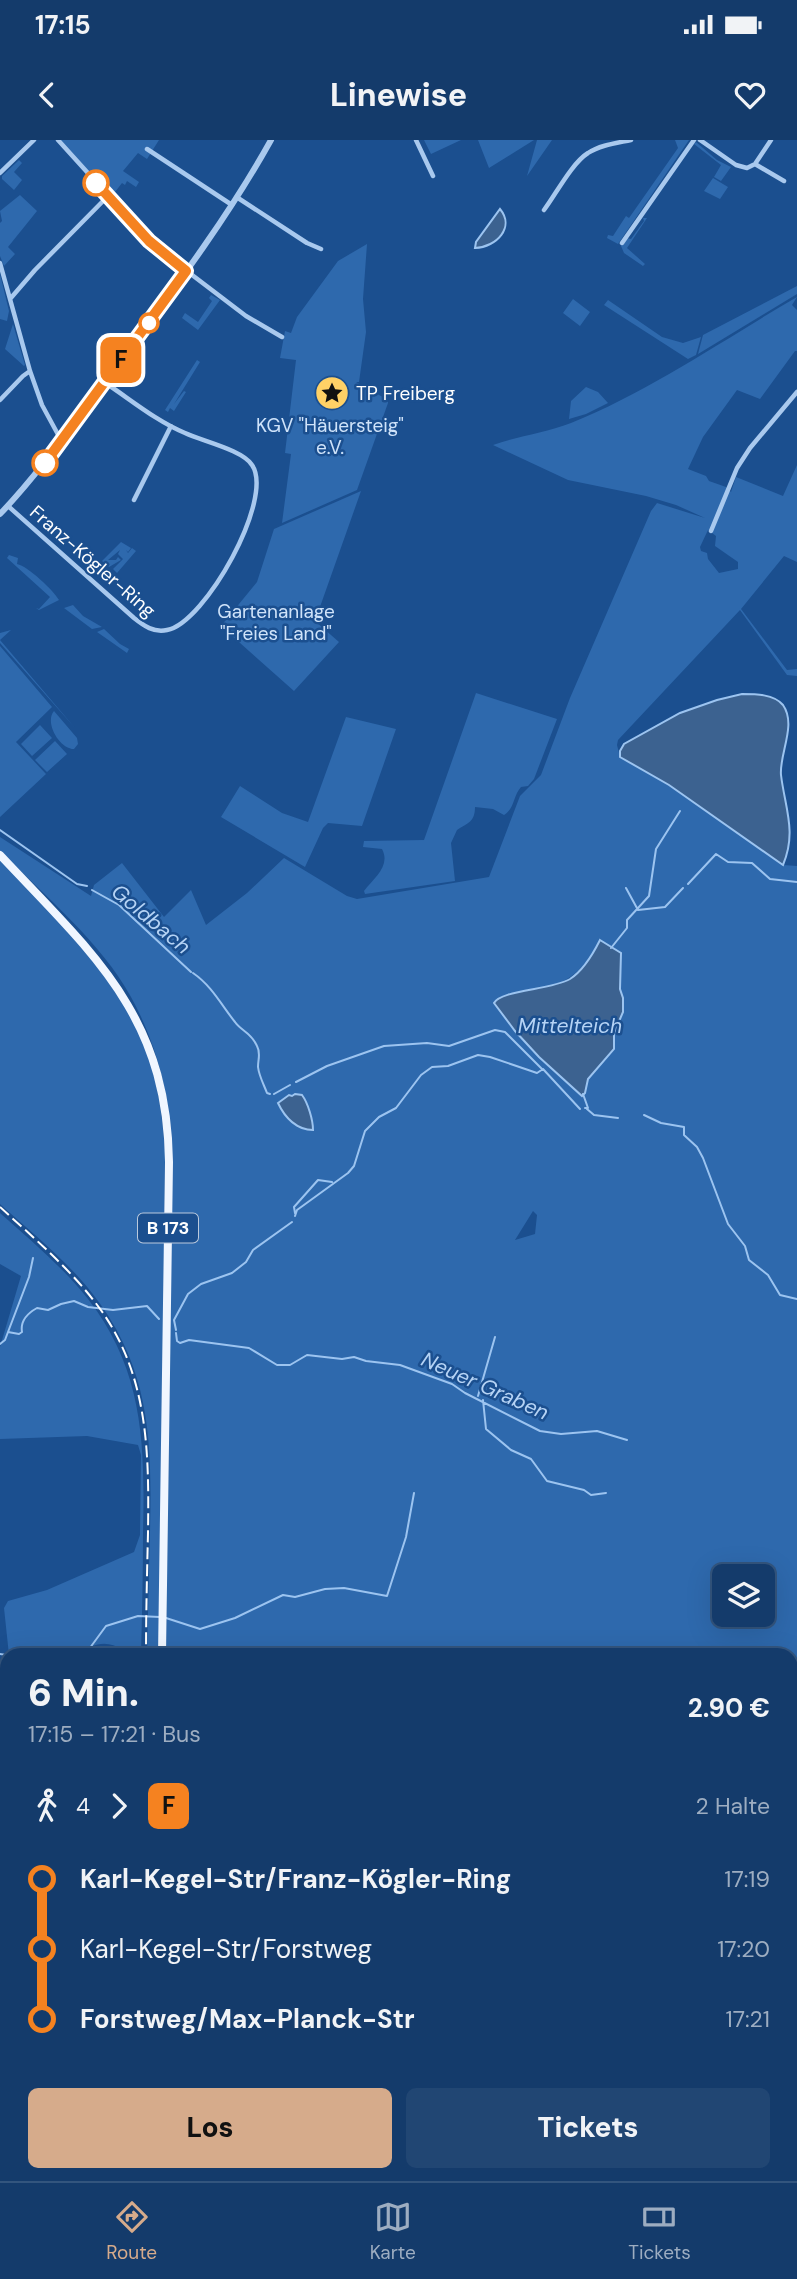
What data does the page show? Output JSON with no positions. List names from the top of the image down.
{
  "streets": {
    "main road": ["B 173"],
    "street": ["Franz-Kögler-Ring"]
  },
  "water": ["Goldbach", "Mittelteich", "Neuer Graben"],
  "parks": ["KGV \"Häuersteig\" e.V.", "Gartenanlage \"Freies Land\""],
  "places": {
    "place": ["TP Freiberg"]
  },
  "lines": ["bus line F"],
  "page": {
    "status": "17:15",
    "header": "Linewise",
    "on_map": "F",
    "heading": ["6 Min.", "17:15 – 17:21 · Bus", "2.90 €"],
    "legs": ["4", "F", "2 Halte"],
    "list": [
      {
        "name": "Karl-Kegel-Str/Franz-Kögler-Ring",
        "value": "17:19"
      },
      {
        "name": "Karl-Kegel-Str/Forstweg",
        "value": "17:20"
      },
      {
        "name": "Forstweg/Max-Planck-Str",
        "value": "17:21"
      }
    ],
    "buttons": ["Los", "Tickets"],
    "tabs": ["Route", "Karte", "Tickets"]
  }
}
